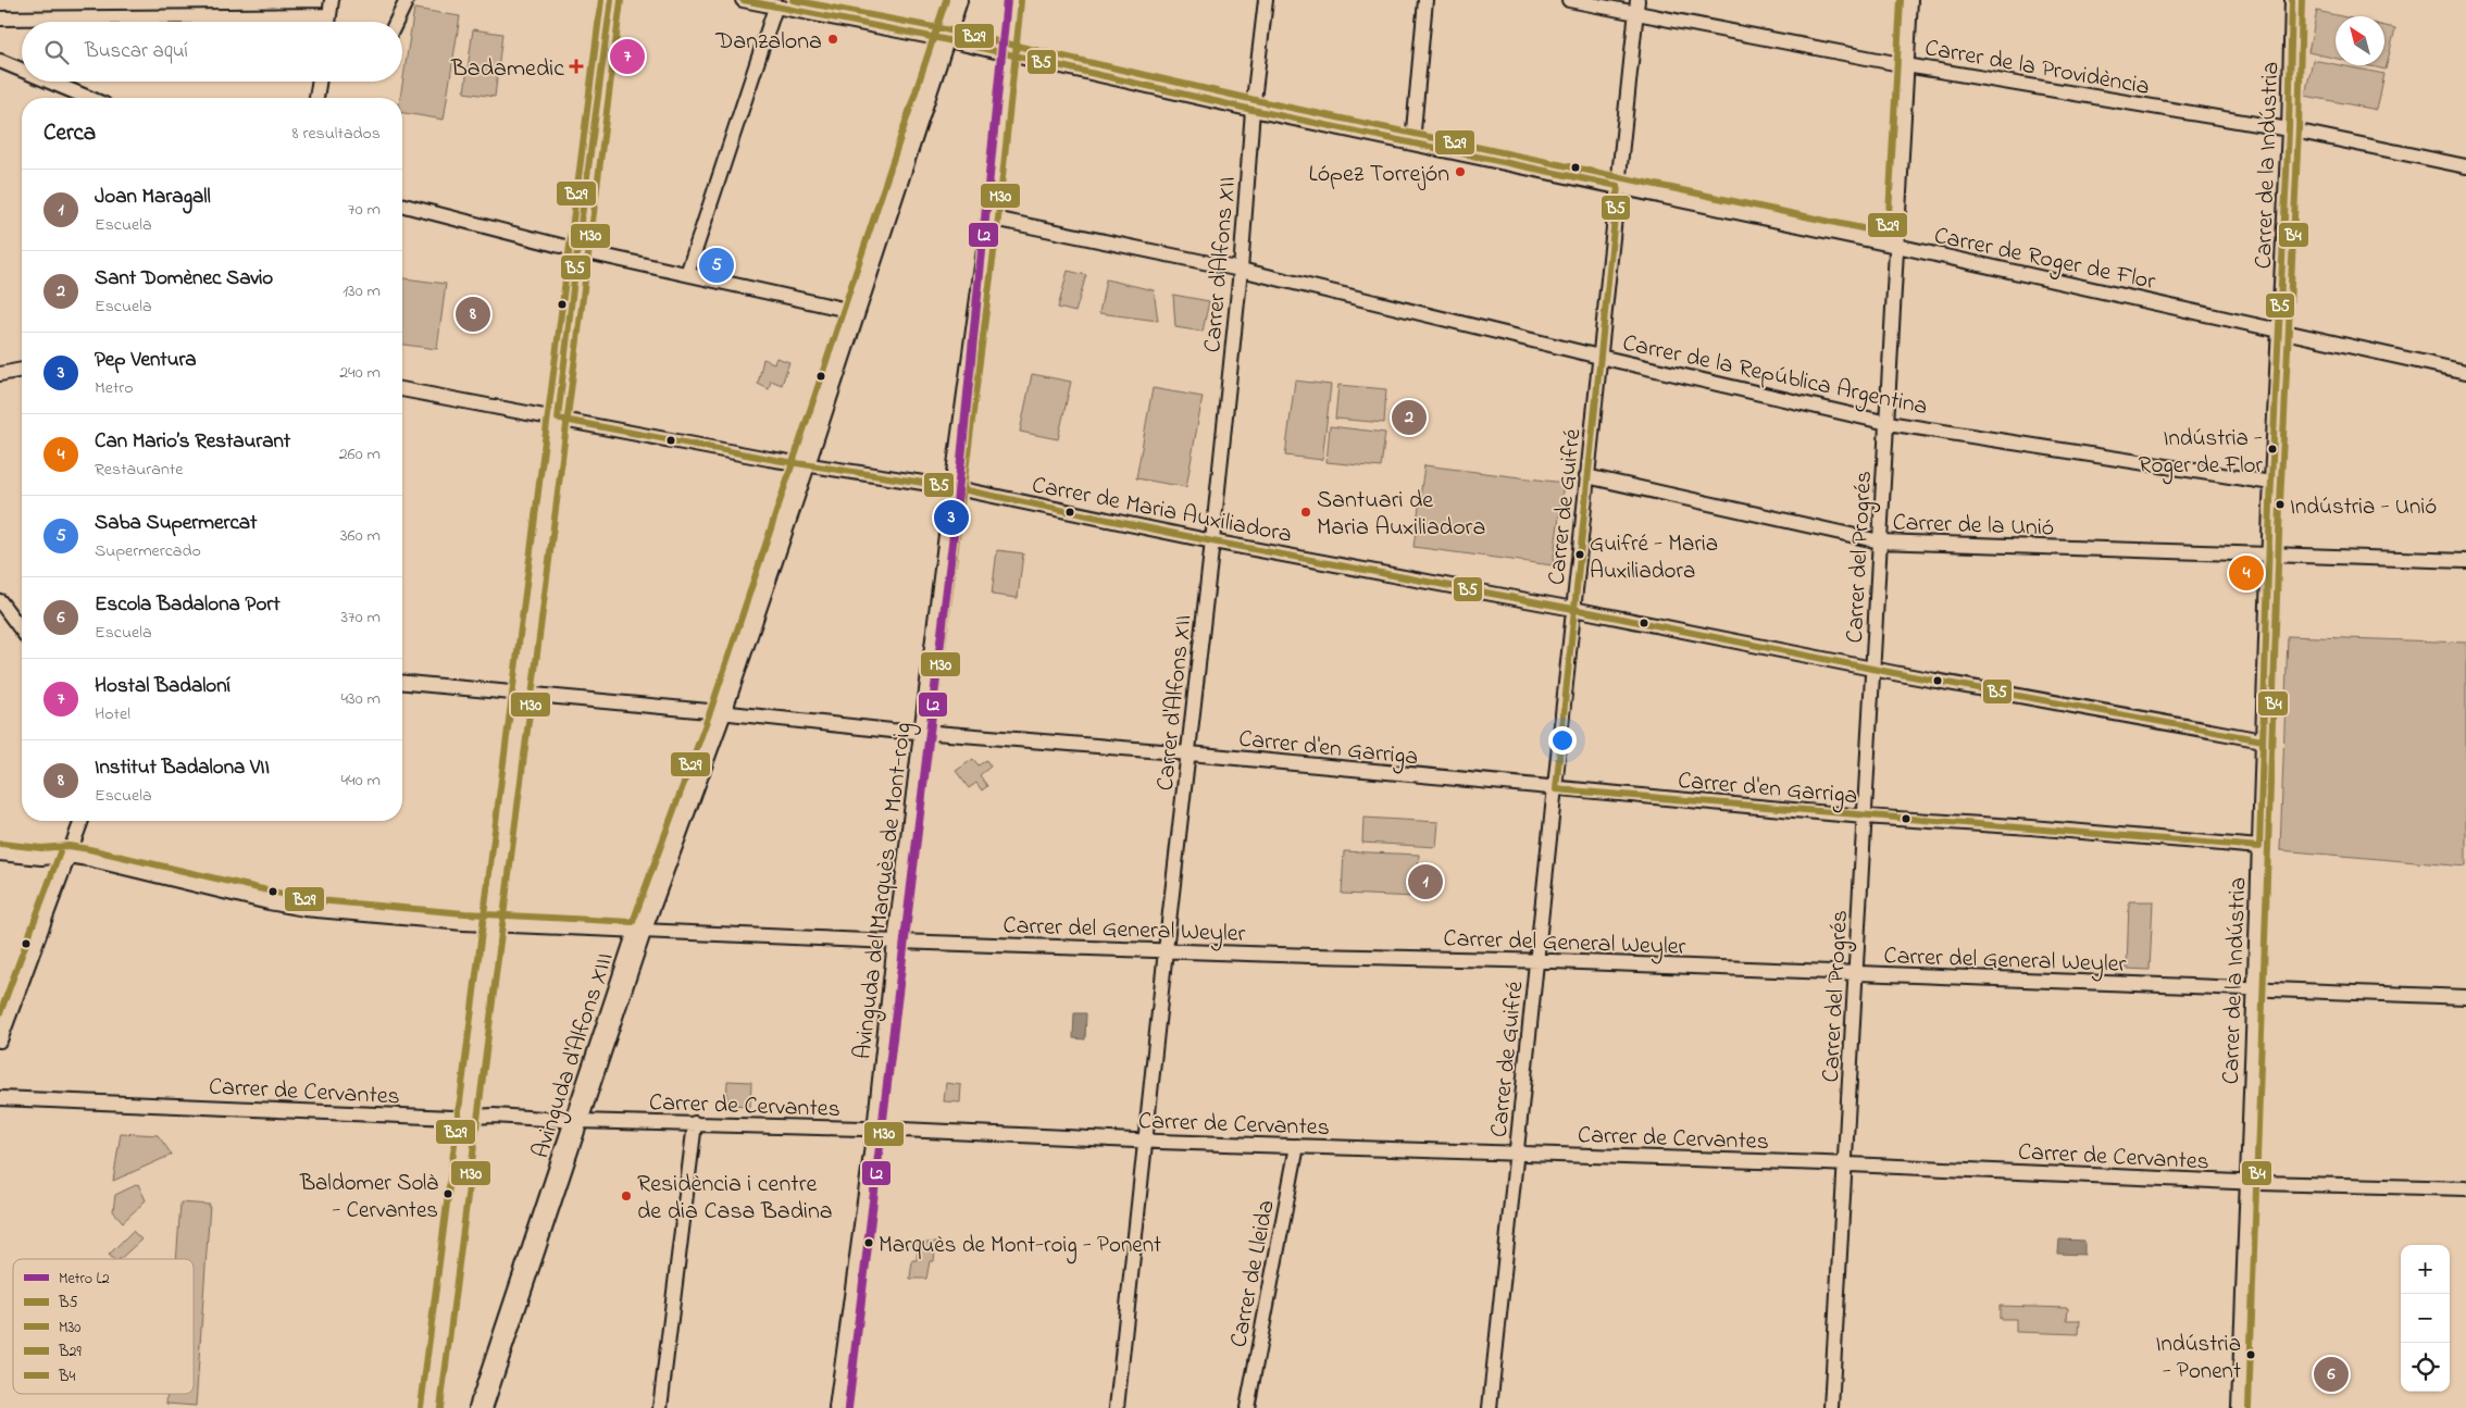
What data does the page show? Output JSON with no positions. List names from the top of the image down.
{
  "streets": {
    "main road": ["Avinguda d'Alfons XIII"],
    "street": [
      "Carrer de la Providència",
      "Carrer de la Indústria",
      "Carrer de Roger de Flor",
      "Carrer d'Alfons XII",
      "Carrer de la República Argentina",
      "Carrer de Guifré",
      "Carrer de Maria Auxiliadora",
      "Carrer de la Unió",
      "Carrer del Progrés",
      "Carrer d'en Garriga",
      "Avinguda del Marquès de Mont-roig",
      "Carrer del General Weyler",
      "Carrer de Cervantes",
      "Carrer de Lleida"
    ]
  },
  "crossings": [
    ["Carrer de la Providència", "Carrer de la Indústria"],
    ["Carrer de la Providència", "Carrer de Guifré"],
    ["Carrer de la Providència", "Carrer del Progrés"],
    ["Carrer de la Indústria", "Carrer de Roger de Flor"],
    ["Carrer de la Indústria", "Carrer de la República Argentina"],
    ["Carrer de la Indústria", "Carrer de Maria Auxiliadora"],
    ["Carrer de la Indústria", "Carrer de la Unió"],
    ["Carrer de la Indústria", "Carrer d'en Garriga"],
    ["Carrer de la Indústria", "Carrer del General Weyler"],
    ["Carrer de la Indústria", "Carrer de Cervantes"],
    ["Carrer de Roger de Flor", "Carrer d'Alfons XII"],
    ["Carrer de Roger de Flor", "Carrer de Guifré"],
    ["Carrer de Roger de Flor", "Carrer del Progrés"],
    ["Carrer de Roger de Flor", "Avinguda del Marquès de Mont-roig"],
    ["Carrer de Roger de Flor", "Avinguda d'Alfons XIII"],
    ["Carrer d'Alfons XII", "Carrer de la República Argentina"],
    ["Carrer d'Alfons XII", "Carrer de Maria Auxiliadora"],
    ["Carrer d'Alfons XII", "Carrer d'en Garriga"],
    ["Carrer d'Alfons XII", "Carrer del General Weyler"],
    ["Carrer d'Alfons XII", "Carrer de Cervantes"],
    ["Carrer de la República Argentina", "Carrer de Guifré"],
    ["Carrer de la República Argentina", "Carrer del Progrés"],
    ["Carrer de la República Argentina", "Avinguda del Marquès de Mont-roig"],
    ["Carrer de Guifré", "Carrer de Maria Auxiliadora"],
    ["Carrer de Guifré", "Carrer de la Unió"],
    ["Carrer de Guifré", "Carrer d'en Garriga"],
    ["Carrer de Guifré", "Carrer del General Weyler"],
    ["Carrer de Guifré", "Carrer de Cervantes"],
    ["Carrer de Maria Auxiliadora", "Carrer del Progrés"],
    ["Carrer de Maria Auxiliadora", "Avinguda del Marquès de Mont-roig"],
    ["Carrer de Maria Auxiliadora", "Avinguda d'Alfons XIII"],
    ["Carrer de la Unió", "Carrer del Progrés"],
    ["Carrer del Progrés", "Carrer d'en Garriga"],
    ["Carrer del Progrés", "Carrer del General Weyler"],
    ["Carrer del Progrés", "Carrer de Cervantes"],
    ["Carrer d'en Garriga", "Avinguda del Marquès de Mont-roig"],
    ["Carrer d'en Garriga", "Avinguda d'Alfons XIII"],
    ["Avinguda del Marquès de Mont-roig", "Carrer del General Weyler"],
    ["Avinguda del Marquès de Mont-roig", "Carrer de Cervantes"],
    ["Carrer del General Weyler", "Avinguda d'Alfons XIII"],
    ["Avinguda d'Alfons XIII", "Carrer de Cervantes"],
    ["Carrer de Cervantes", "Carrer de Lleida"]
  ],
  "places": {
    "other": [
      "Danzalona",
      "López Torrejón",
      "Indústria - Roger de Flor",
      "Indústria - Unió",
      "Santuari de Maria Auxiliadora",
      "Guifré - Maria Auxiliadora",
      "Baldomer Solà - Cervantes",
      "Residència i centre de dia Casa Badina",
      "Marquès de Mont-roig - Ponent",
      "Indústria - Ponent"
    ],
    "health": ["Badamedic"]
  },
  "lines": [
    "metro line L2",
    "transit line B5",
    "transit line B29",
    "transit line B4",
    "transit line M30"
  ],
  "legend": [
    "Metro L2",
    "B5",
    "M30",
    "B29",
    "B4"
  ],
  "north": "top left",
  "page": {
    "search": "Buscar aquí",
    "pins": [
      "7",
      "5",
      "8",
      "2",
      "3",
      "4",
      "1",
      "6"
    ],
    "heading": ["Cerca", "8 resultados"],
    "list": [
      {
        "mark": "1",
        "name": "Joan Maragall",
        "note": "Escuela",
        "value": "70 m"
      },
      {
        "mark": "2",
        "name": "Sant Domènec Savio",
        "note": "Escuela",
        "value": "130 m"
      },
      {
        "mark": "3",
        "name": "Pep Ventura",
        "note": "Metro",
        "value": "240 m"
      },
      {
        "mark": "4",
        "name": "Can Mario’s Restaurant",
        "note": "Restaurante",
        "value": "260 m"
      },
      {
        "mark": "5",
        "name": "Saba Supermercat",
        "note": "Supermercado",
        "value": "360 m"
      },
      {
        "mark": "6",
        "name": "Escola Badalona Port",
        "note": "Escuela",
        "value": "370 m"
      },
      {
        "mark": "7",
        "name": "Hostal Badaloní",
        "note": "Hotel",
        "value": "430 m"
      },
      {
        "mark": "8",
        "name": "Institut Badalona VII",
        "note": "Escuela",
        "value": "440 m"
      }
    ],
    "map_buttons": ["+", "−"]
  }
}
